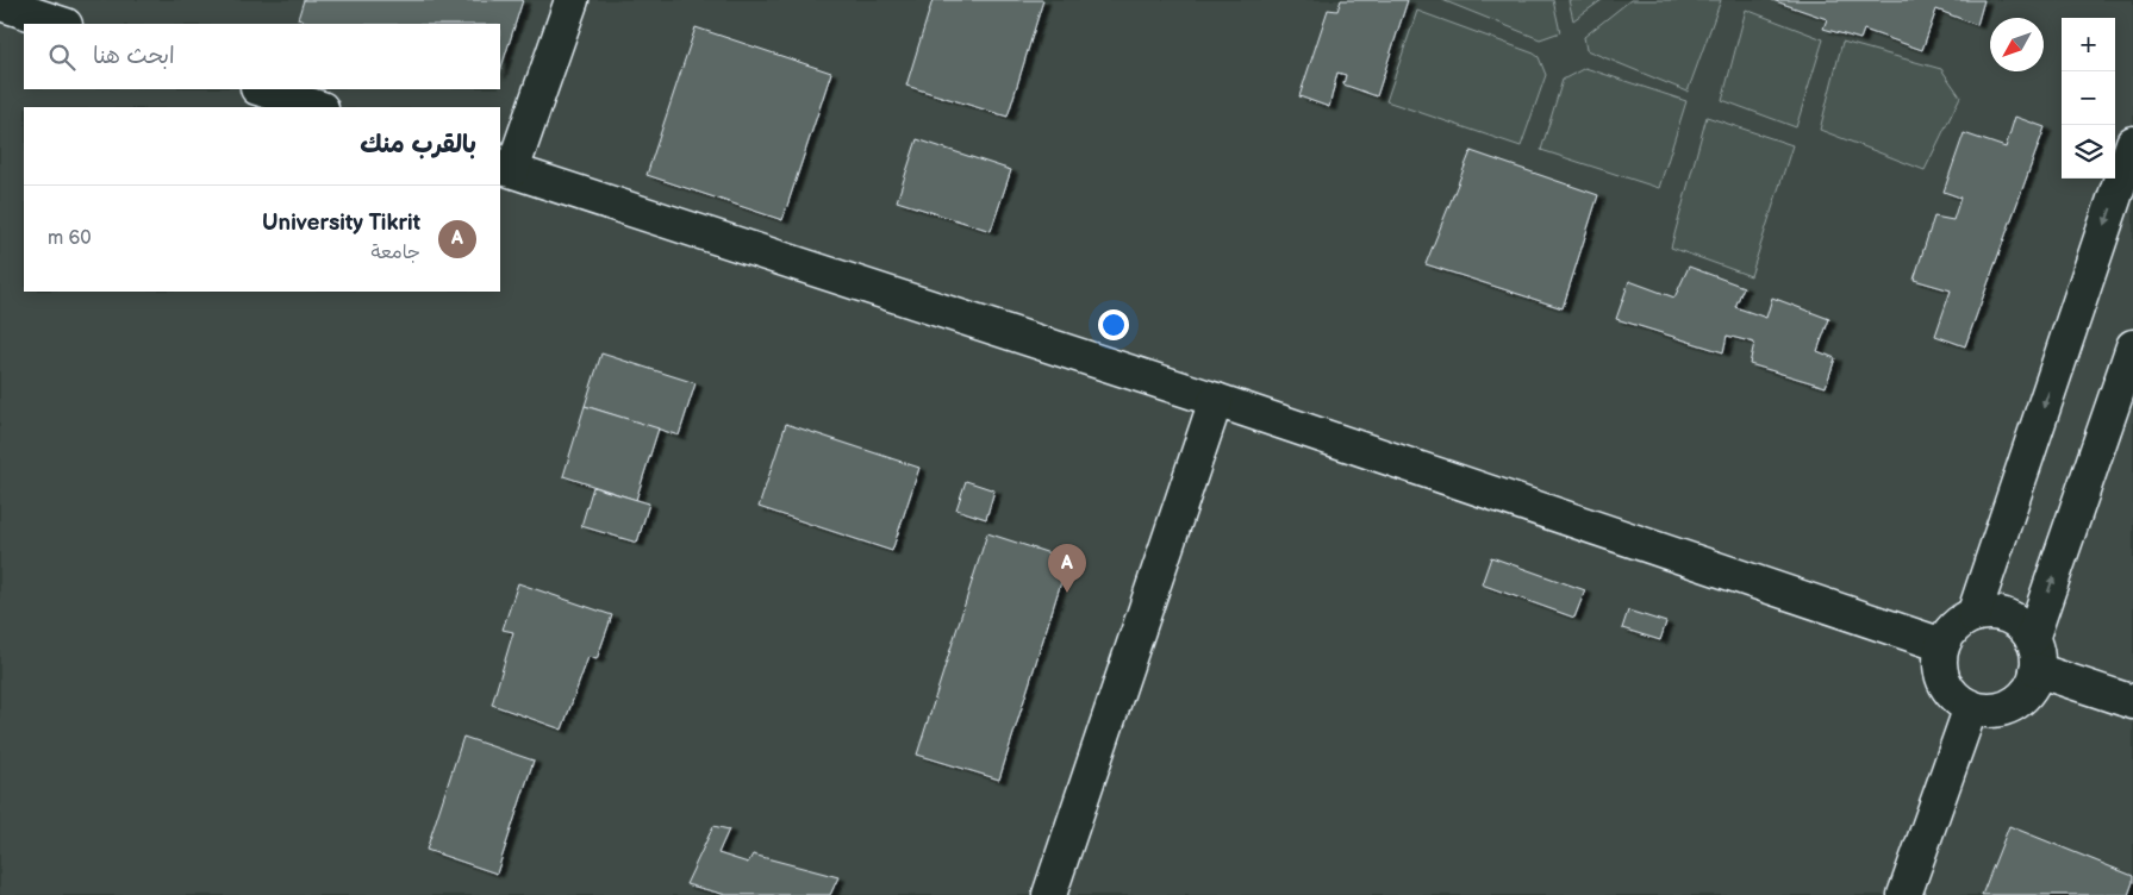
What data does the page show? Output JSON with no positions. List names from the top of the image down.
{
  "north": "bottom left",
  "page": {
    "map_buttons": ["+", "−"],
    "search": "ابحث هنا",
    "heading": "بالقرب منك",
    "list": [
      {
        "mark": "A",
        "name": "University Tikrit",
        "note": "جامعة",
        "value": "60 m"
      }
    ],
    "pins": "A"
  }
}
